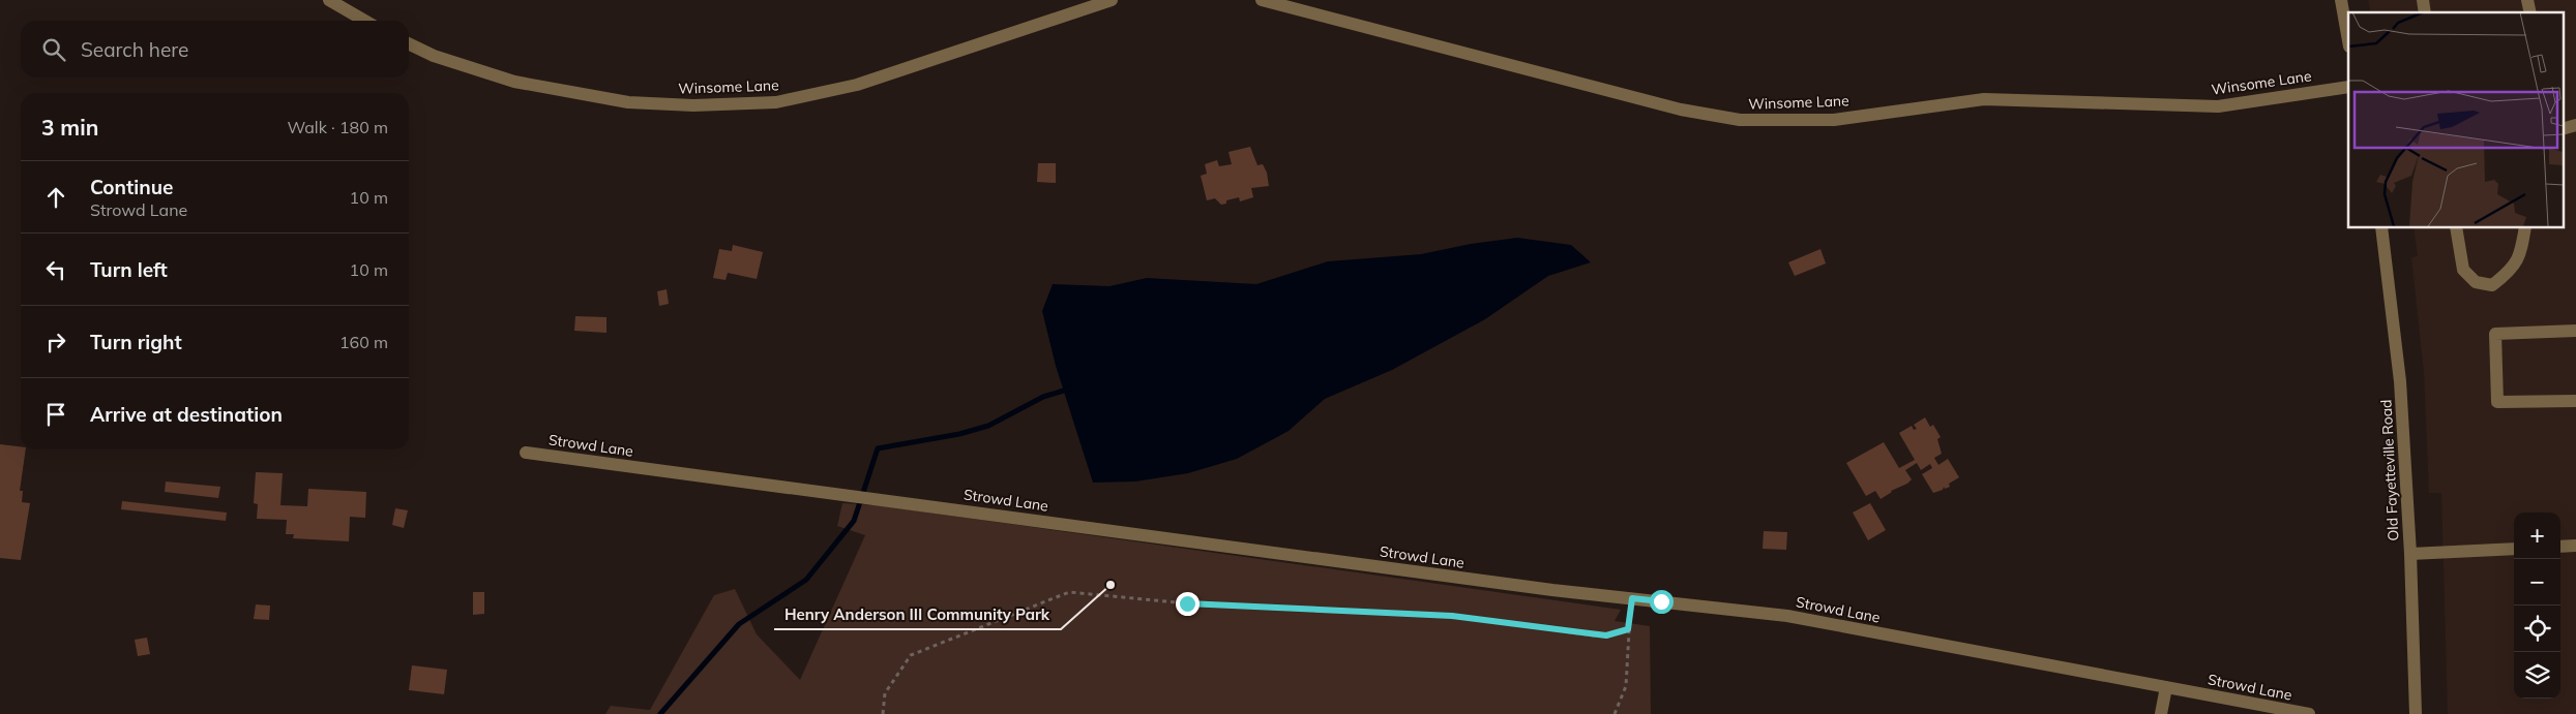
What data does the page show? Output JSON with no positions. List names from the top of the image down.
{
  "streets": {
    "street": ["Winsome Lane", "Strowd Lane", "Old Fayetteville Road"]
  },
  "places": ["Henry Anderson III Community Park"],
  "page": {
    "search": "Search here",
    "heading": ["3 min", "Walk · 180 m"],
    "list": [
      ["Continue", "Strowd Lane", "10 m"],
      ["Turn left", "10 m"],
      ["Turn right", "160 m"],
      "Arrive at destination"
    ],
    "map_buttons": ["+", "−"]
  }
}
